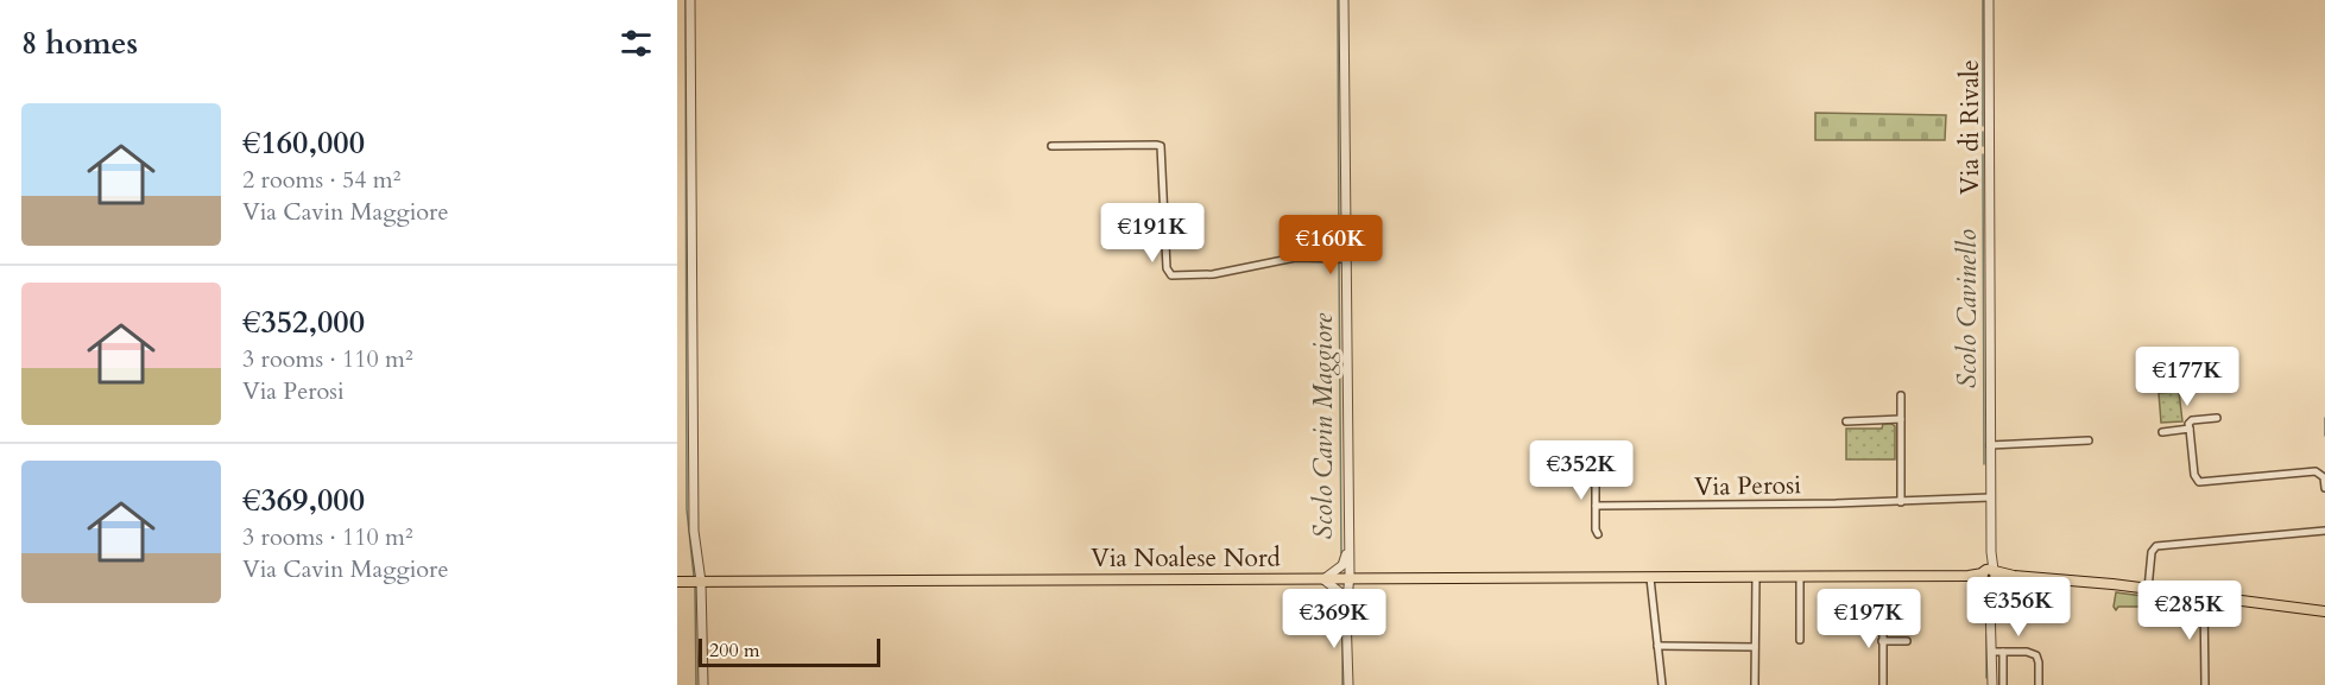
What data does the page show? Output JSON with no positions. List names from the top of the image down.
{
  "streets": {
    "main road": ["Via Noalese Nord"],
    "street": ["Via di Rivale", "Via Perosi"]
  },
  "crossings": [
    ["Via di Rivale", "Via Perosi"],
    ["Via di Rivale", "Via Noalese Nord"]
  ],
  "water": ["Scolo Cavinello", "Scolo Cavin Maggiore"],
  "scale_bar": "200 m",
  "page": {
    "heading": "8 homes",
    "list": [
      {
        "name": "€160,000",
        "note": "2 rooms · 54 m² · Via Cavin Maggiore"
      },
      {
        "name": "€352,000",
        "note": "3 rooms · 110 m² · Via Perosi"
      },
      {
        "name": "€369,000",
        "note": "3 rooms · 110 m² · Via Cavin Maggiore"
      }
    ],
    "price": [
      "€191K",
      "€160K",
      "€177K",
      "€352K",
      "€356K",
      "€285K",
      "€369K",
      "€197K"
    ],
    "scale": "200 m"
  }
}
